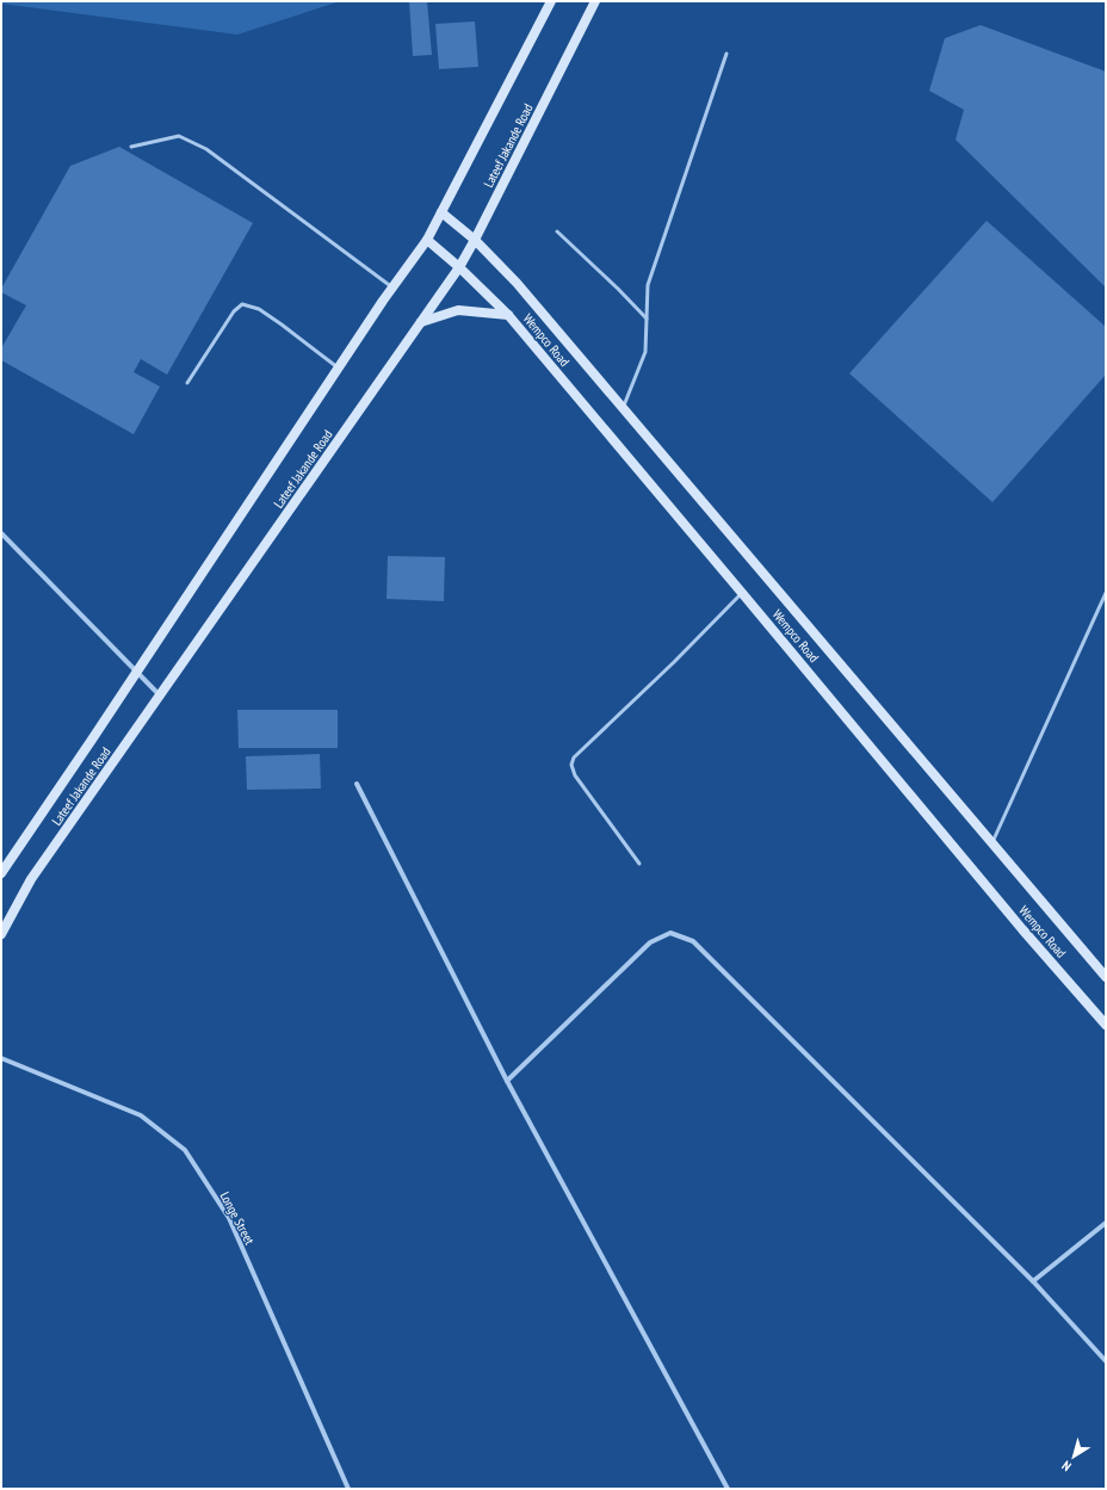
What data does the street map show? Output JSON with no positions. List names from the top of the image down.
{
  "streets": {
    "main road": ["Lateef Jakande Road", "Wempco Road"],
    "street": ["Longe Street"]
  },
  "crossings": [
    ["Lateef Jakande Road", "Wempco Road"]
  ],
  "north": "bottom left"
}
